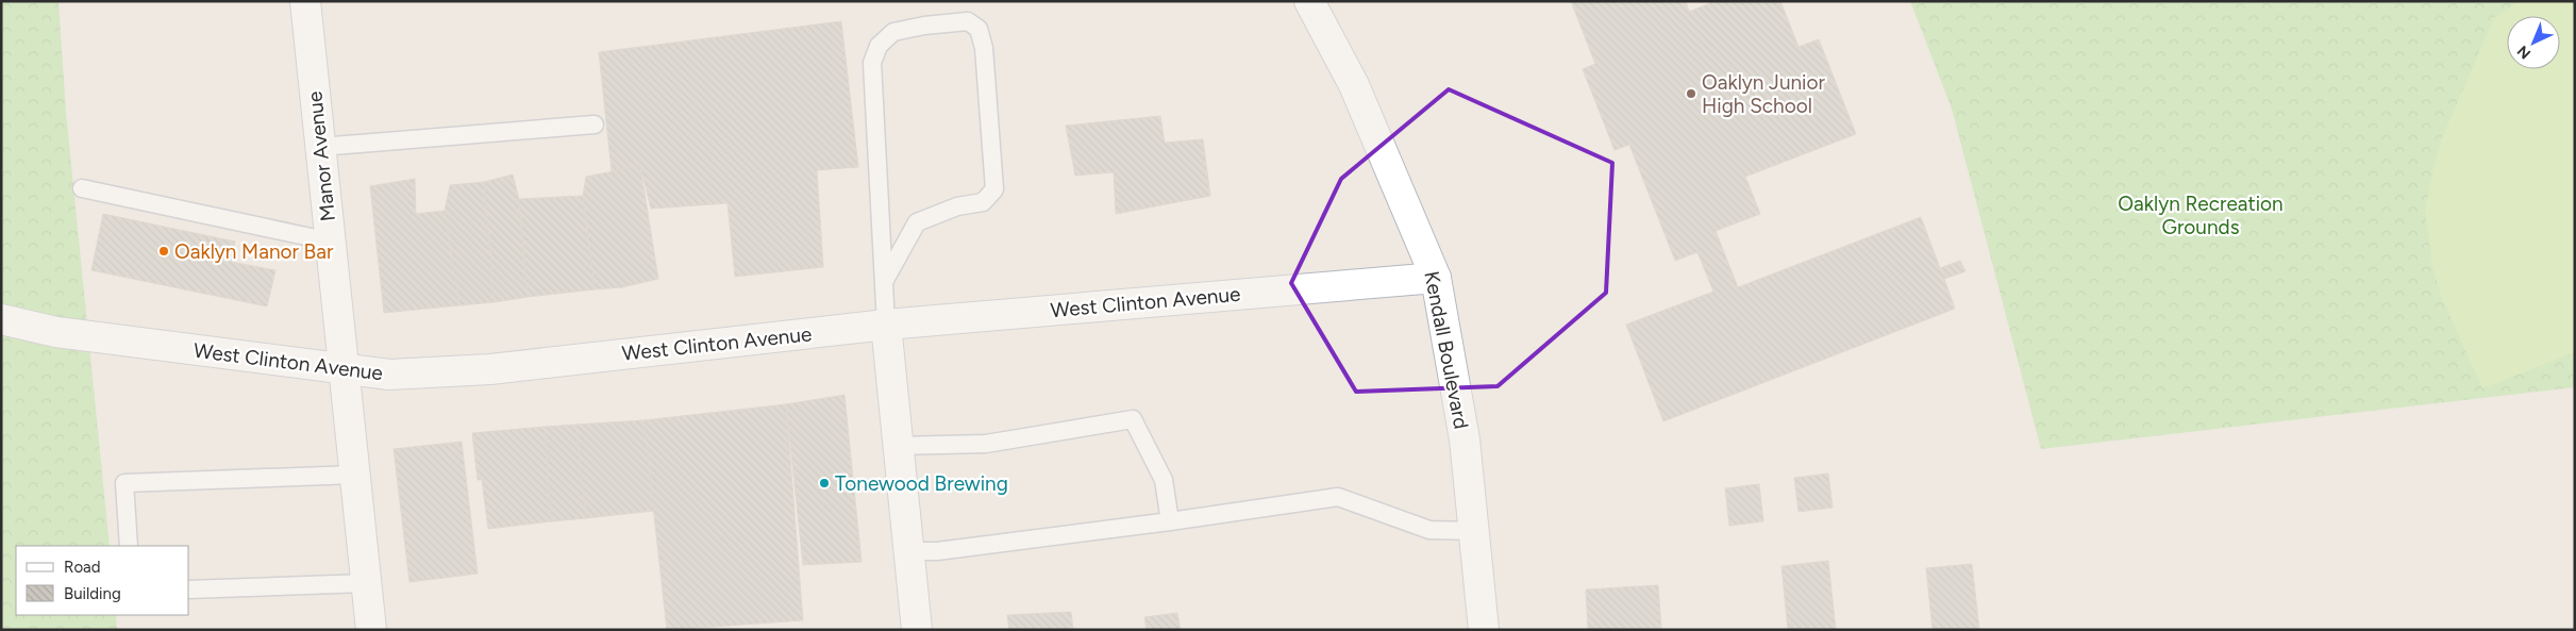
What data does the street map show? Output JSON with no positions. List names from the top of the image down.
{
  "streets": {
    "street": ["Manor Avenue", "West Clinton Avenue", "Kendall Boulevard"]
  },
  "crossings": [
    ["Manor Avenue", "West Clinton Avenue"],
    ["West Clinton Avenue", "Kendall Boulevard"]
  ],
  "parks": ["Oaklyn Recreation Grounds"],
  "places": ["Oaklyn Junior High School", "Oaklyn Manor Bar", "Tonewood Brewing"],
  "legend": ["Road", "Building"],
  "north": "bottom left"
}
